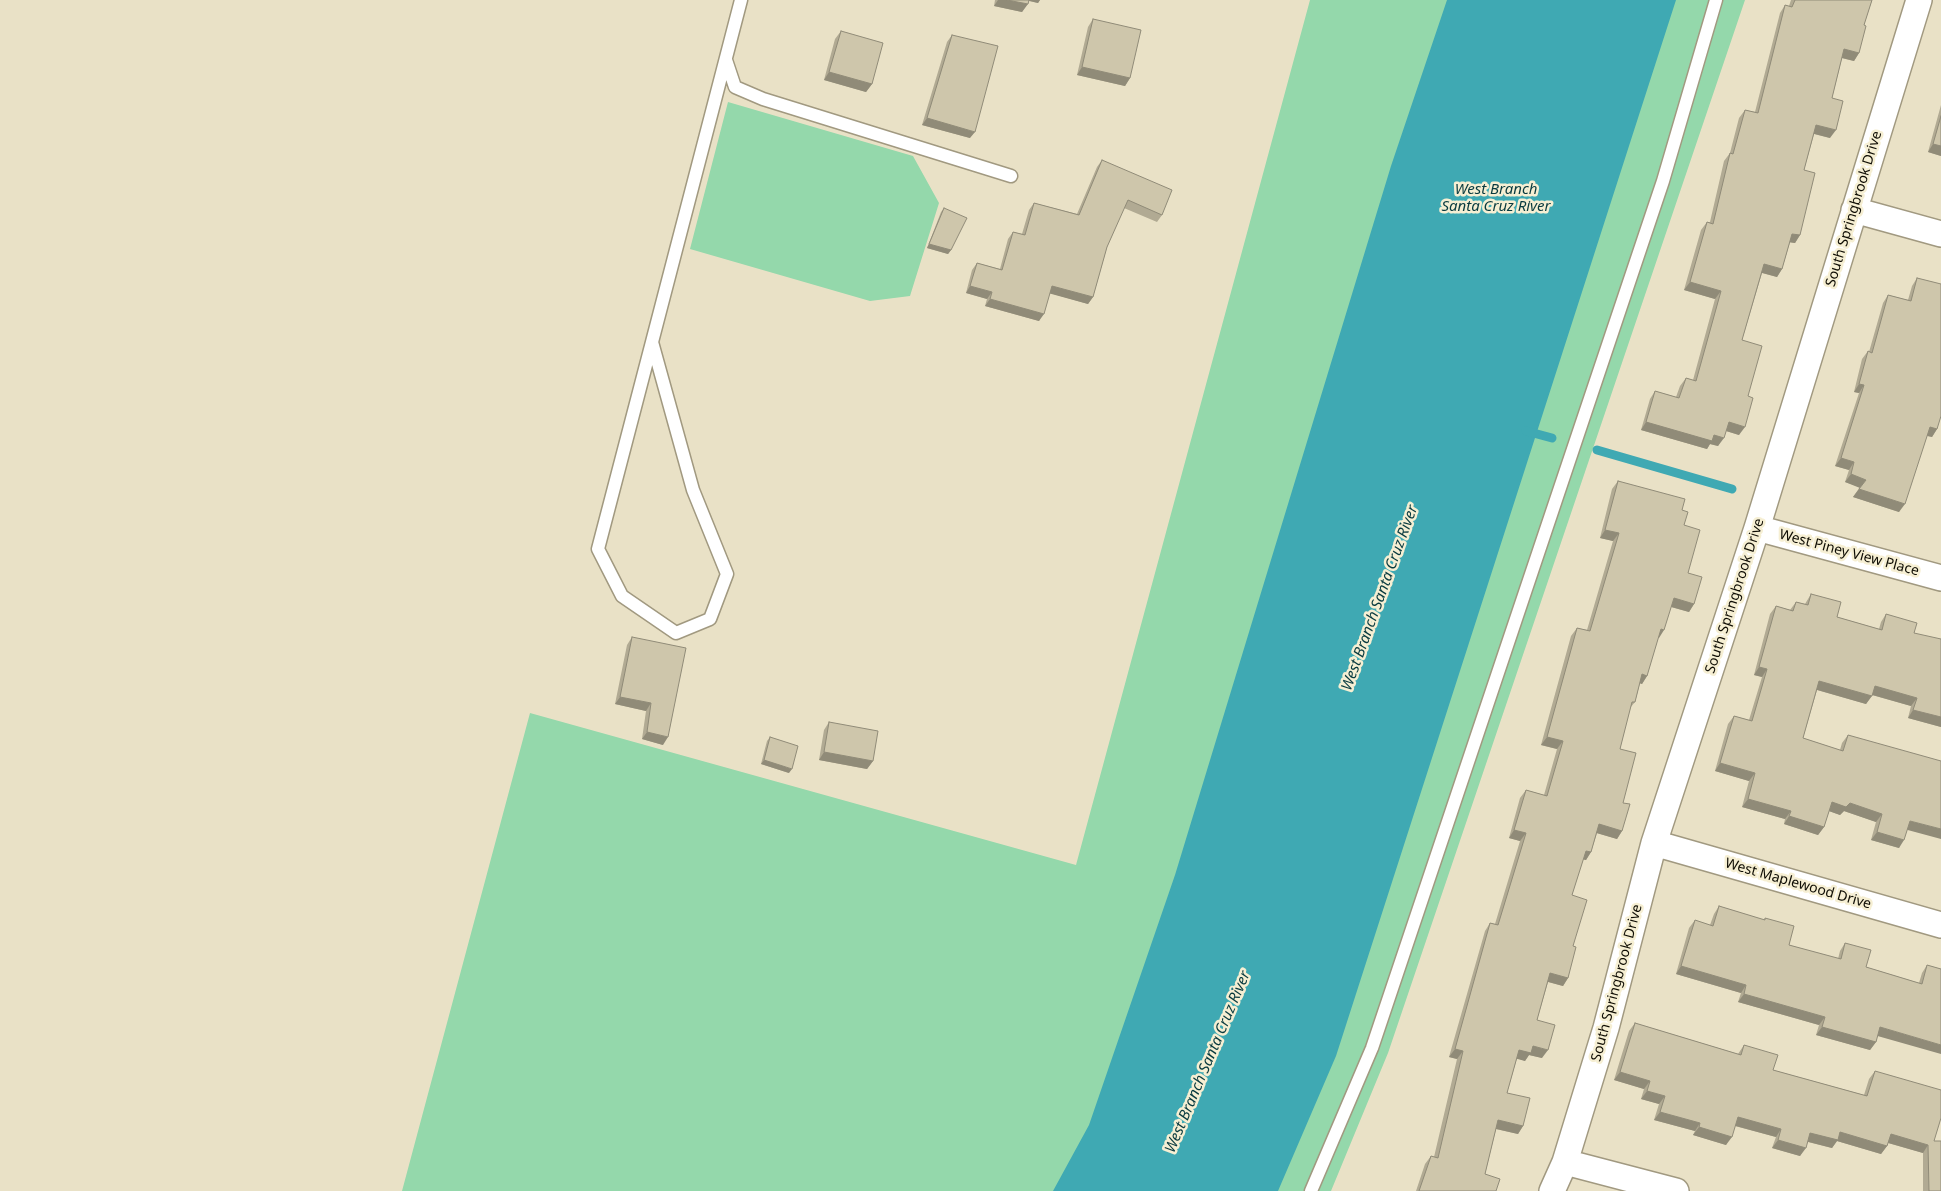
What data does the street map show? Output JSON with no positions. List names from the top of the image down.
{
  "streets": {
    "street": ["South Springbrook Drive", "West Piney View Place", "West Maplewood Drive"]
  },
  "crossings": [
    ["South Springbrook Drive", "West Piney View Place"],
    ["South Springbrook Drive", "West Maplewood Drive"]
  ],
  "water": ["West Branch Santa Cruz River"]
}
